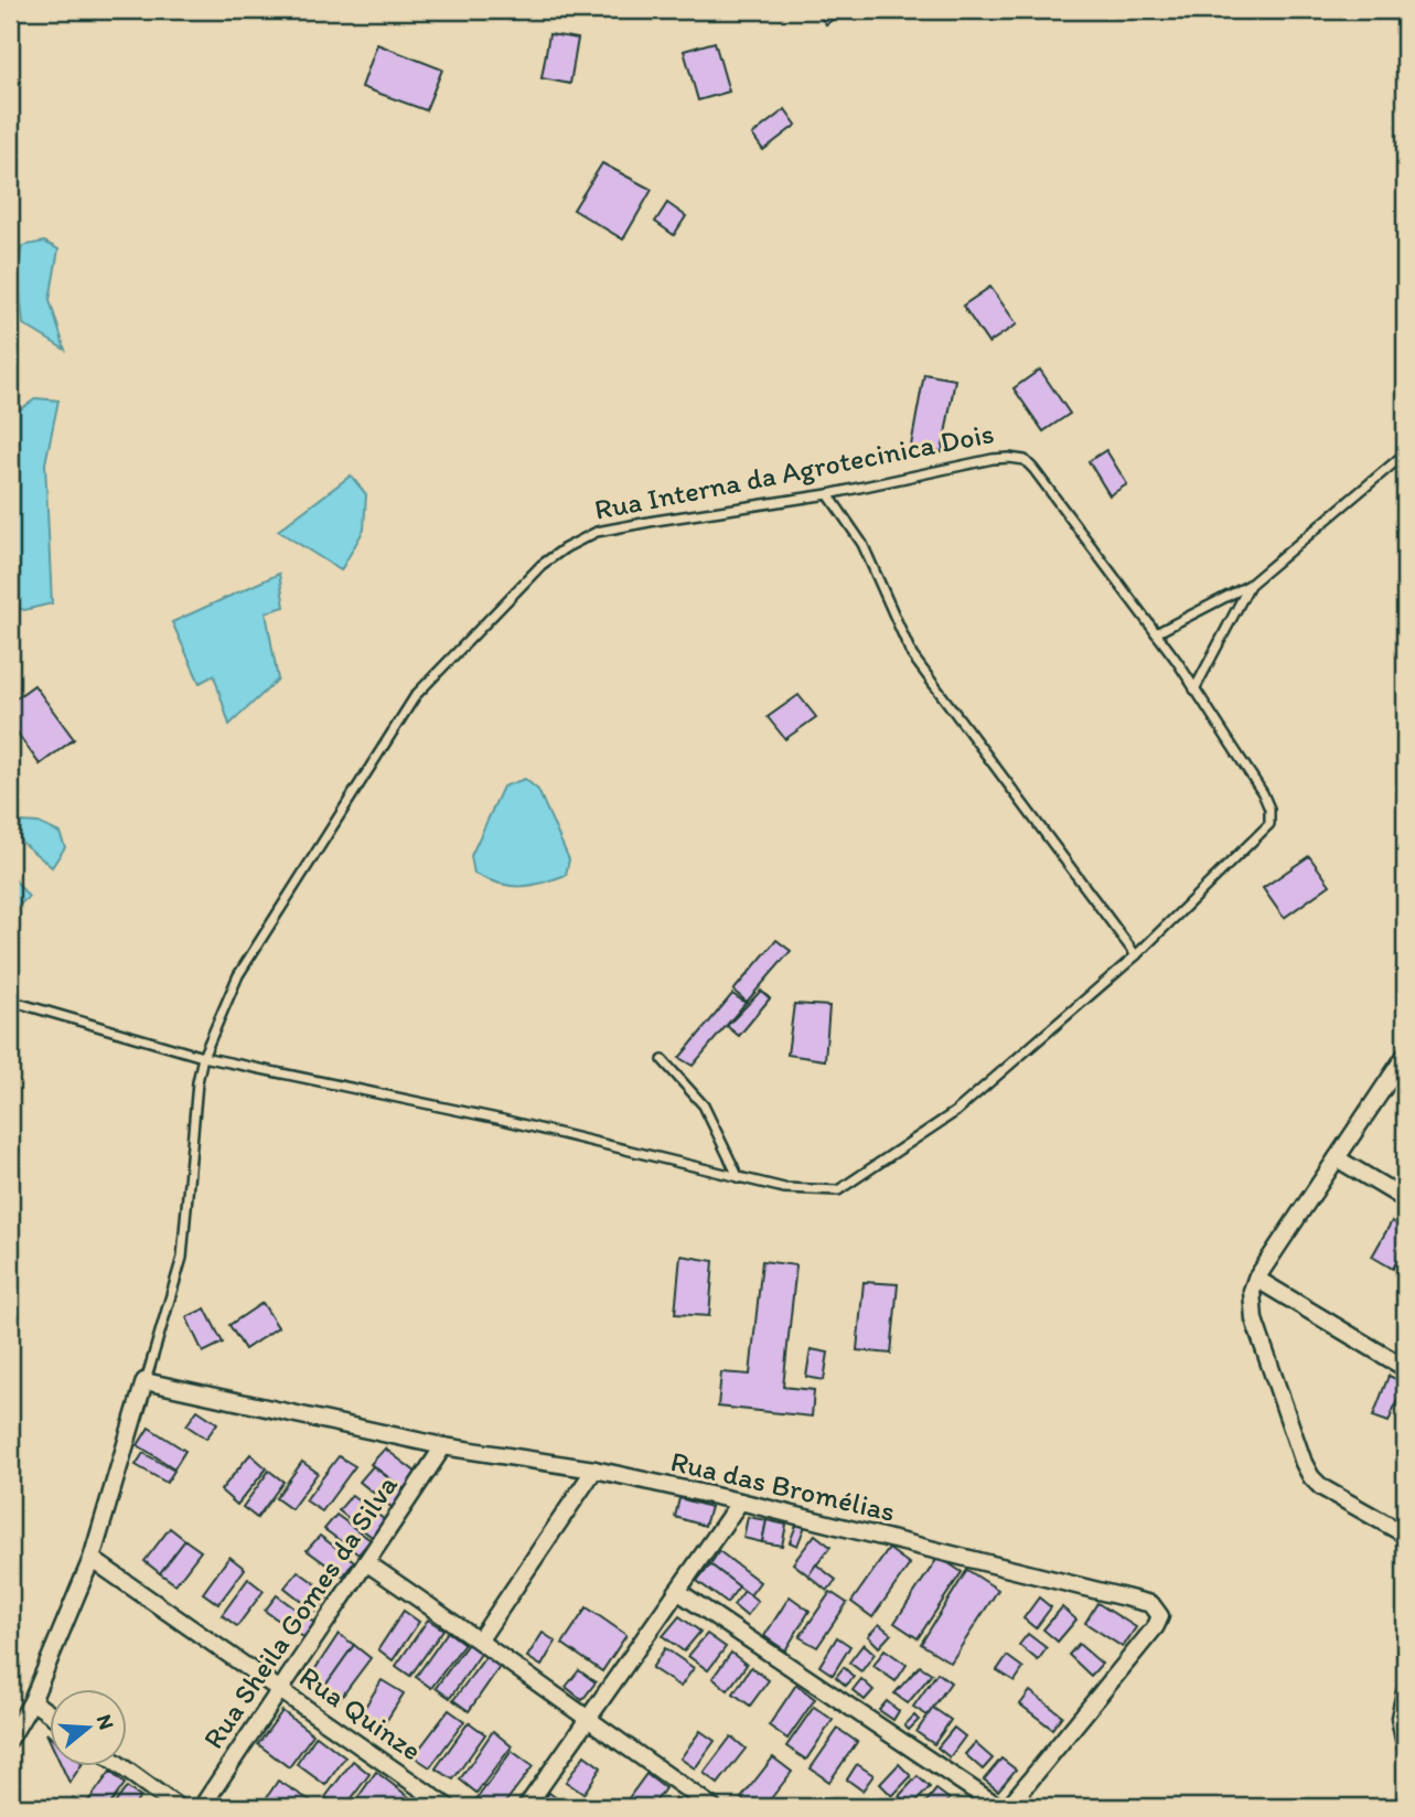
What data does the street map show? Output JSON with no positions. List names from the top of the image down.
{
  "streets": {
    "street": [
      "Rua Interna da Agrotecinica Dois",
      "Rua das Bromélias",
      "Rua Sheila Gomes da Silva",
      "Rua Quinze"
    ]
  },
  "crossings": [
    ["Rua Interna da Agrotecinica Dois", "Rua das Bromélias"],
    ["Rua Interna da Agrotecinica Dois", "Rua Quinze"],
    ["Rua das Bromélias", "Rua Sheila Gomes da Silva"],
    ["Rua Sheila Gomes da Silva", "Rua Quinze"]
  ],
  "north": "right"
}
